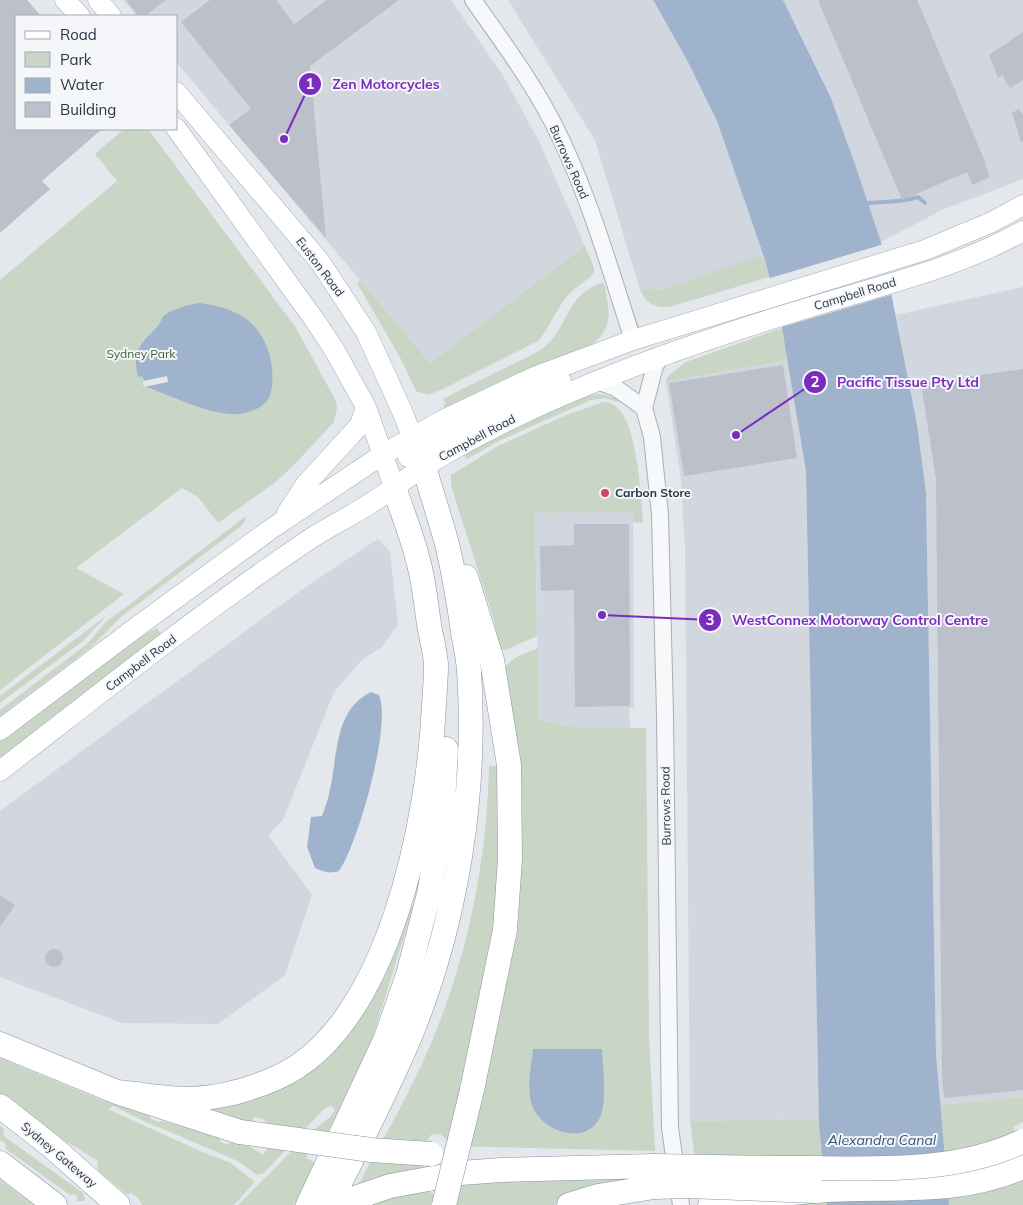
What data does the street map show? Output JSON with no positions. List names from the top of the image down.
{
  "streets": {
    "highway": ["Sydney Gateway"],
    "main road": ["Euston Road", "Campbell Road"],
    "street": ["Burrows Road"]
  },
  "crossings": [
    ["Burrows Road", "Campbell Road"],
    ["Euston Road", "Campbell Road"]
  ],
  "water": ["Alexandra Canal"],
  "parks": ["Sydney Park"],
  "places": [
    "Zen Motorcycles",
    "Pacific Tissue Pty Ltd",
    "Carbon Store",
    "WestConnex Motorway Control Centre"
  ],
  "legend": [
    "Road",
    "Park",
    "Water",
    "Building"
  ]
}
